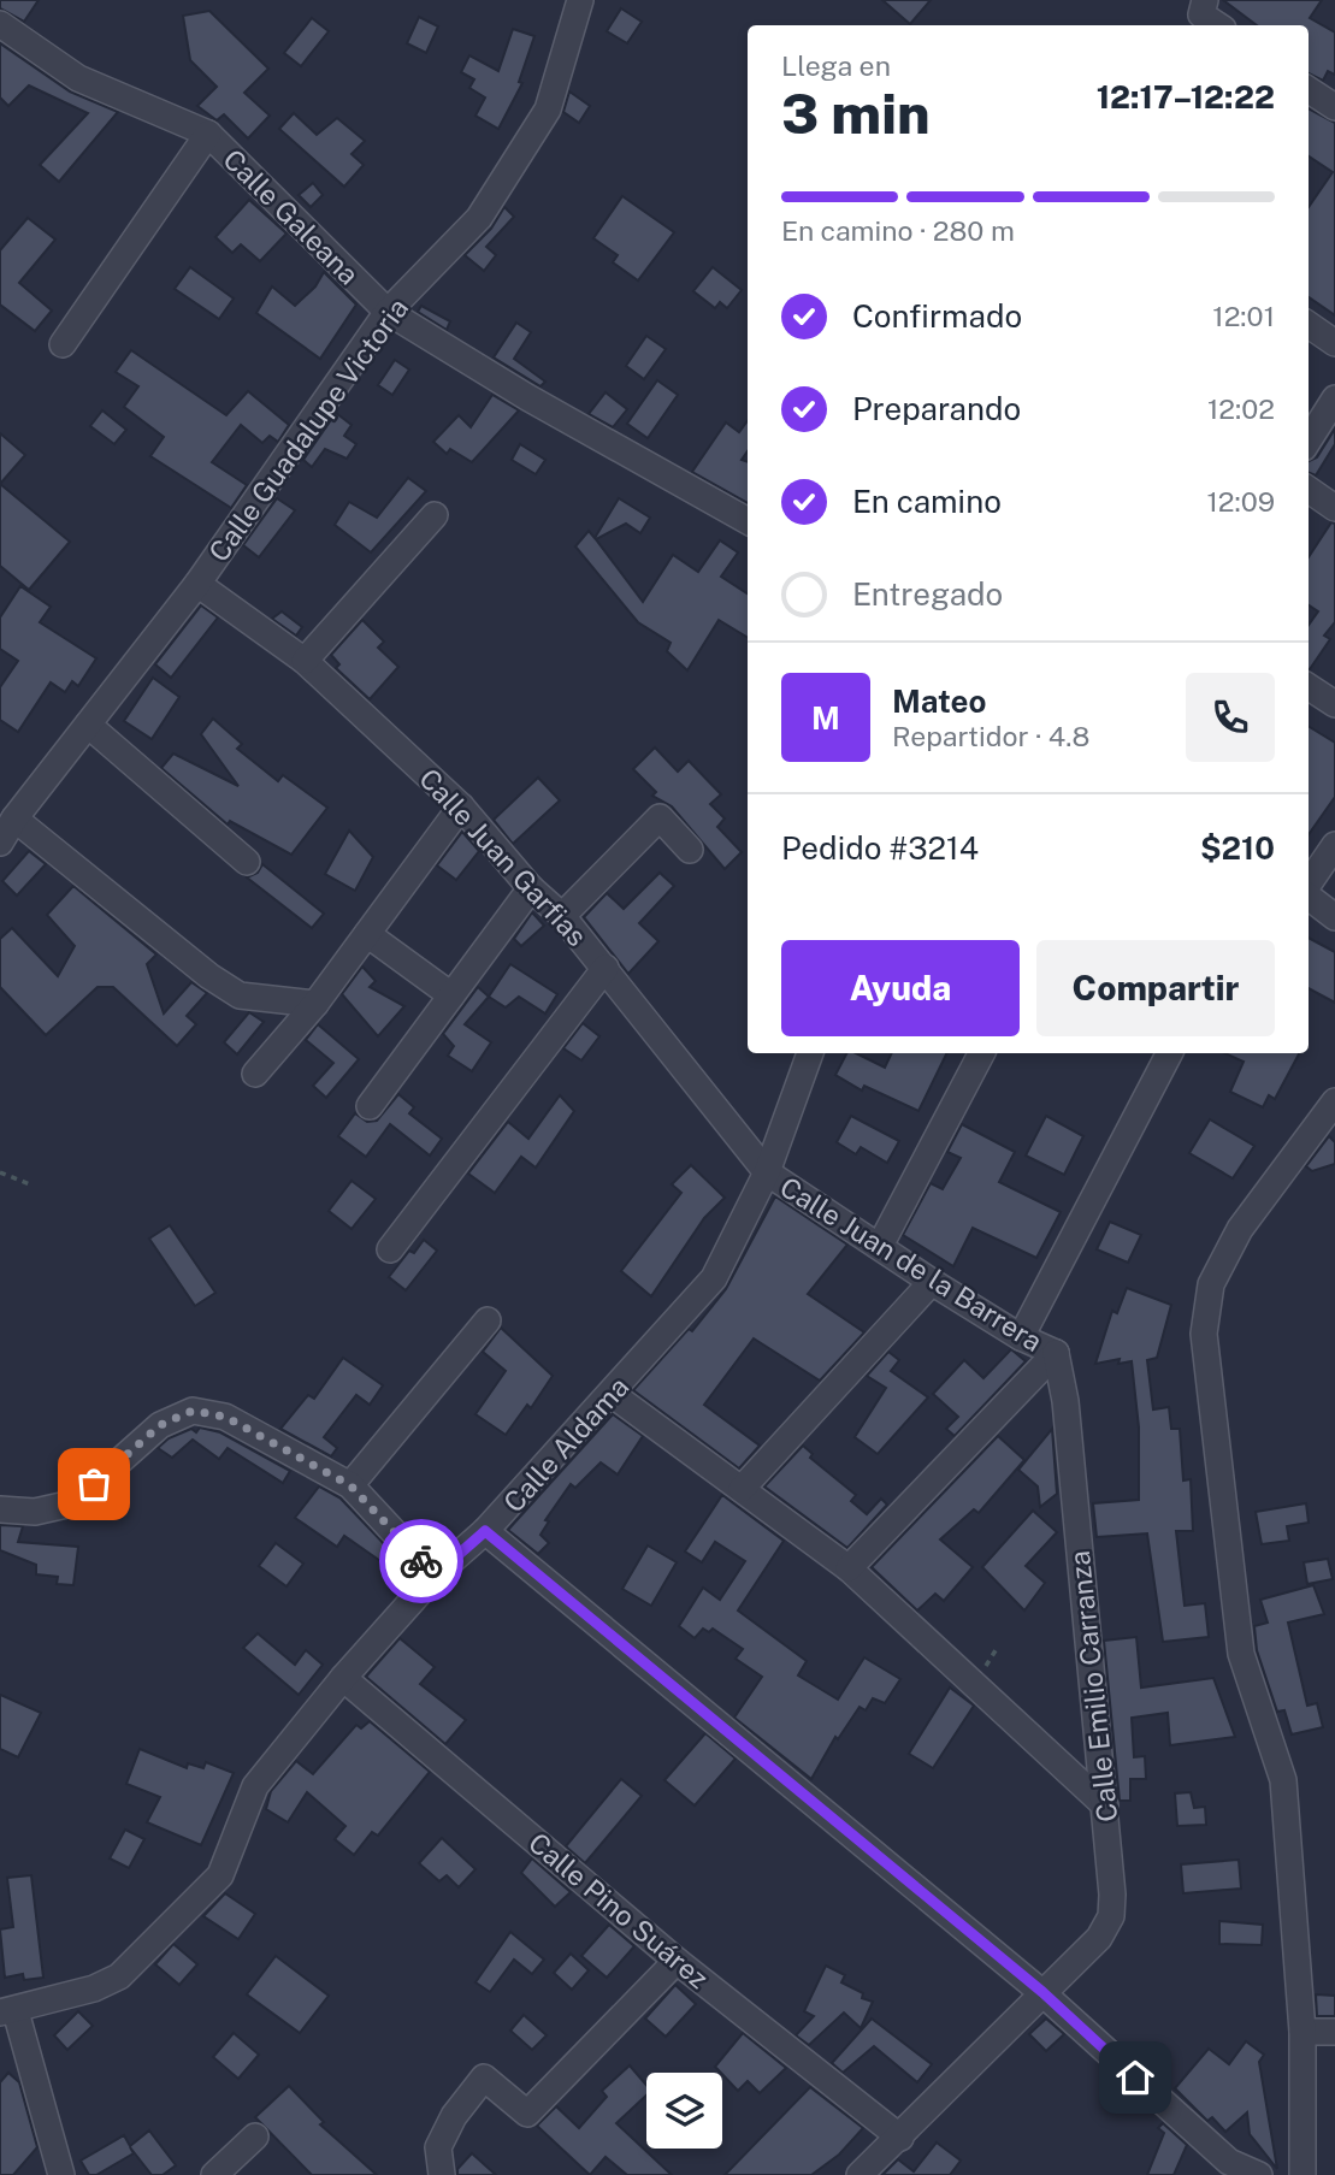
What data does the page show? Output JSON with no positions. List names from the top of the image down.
{
  "streets": {
    "street": [
      "Calle Galeana",
      "Calle Guadalupe Victoria",
      "Calle Juan Garfias",
      "Calle Juan de la Barrera",
      "Calle Aldama",
      "Calle Emilio Carranza",
      "Calle Pino Suárez"
    ]
  },
  "crossings": [
    ["Calle Galeana", "Calle Guadalupe Victoria"],
    ["Calle Guadalupe Victoria", "Calle Juan Garfias"],
    ["Calle Juan Garfias", "Calle Juan de la Barrera"],
    ["Calle Juan Garfias", "Calle Aldama"],
    ["Calle Juan de la Barrera", "Calle Aldama"],
    ["Calle Juan de la Barrera", "Calle Emilio Carranza"],
    ["Calle Aldama", "Calle Pino Suárez"],
    ["Calle Emilio Carranza", "Calle Pino Suárez"]
  ],
  "page": {
    "heading": ["3 min", "Llega en", "12:17–12:22"],
    "panel": [
      "Mateo",
      "Repartidor · 4.8",
      "Pedido #3214",
      "$210"
    ],
    "bar": "En camino · 280 m",
    "list": [
      ["Confirmado", "12:01"],
      ["Preparando", "12:02"],
      ["En camino", "12:09"],
      "Entregado"
    ],
    "round": "M",
    "buttons": ["Ayuda", "Compartir"]
  }
}
